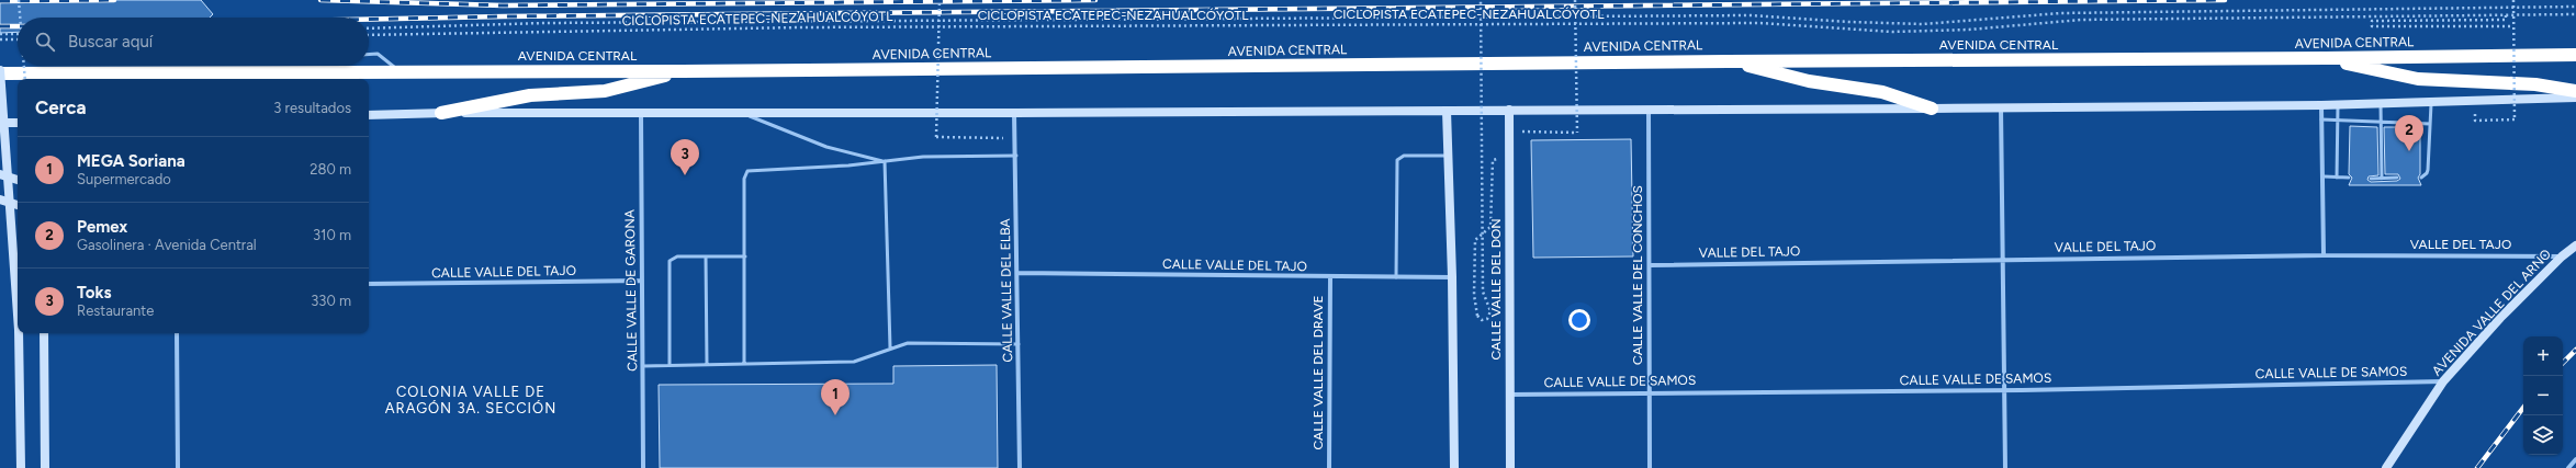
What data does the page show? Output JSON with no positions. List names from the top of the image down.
{
  "streets": {
    "highway": ["AVENIDA CENTRAL"],
    "main road": ["CALLE VALLE DEL DON", "AVENIDA VALLE DEL ARNO"],
    "street": [
      "VALLE DEL TAJO",
      "CALLE VALLE DEL TAJO",
      "CALLE VALLE DEL CONCHOS",
      "CALLE VALLE DE GARONA",
      "CALLE VALLE DEL ELBA",
      "CALLE VALLE DEL DRAVE",
      "CALLE VALLE DE SAMOS"
    ],
    "path": ["CICLOPISTA ECATEPEC-NEZAHUALCÓYOTL"]
  },
  "crossings": [
    ["VALLE DEL TAJO", "CALLE VALLE DEL CONCHOS"],
    ["VALLE DEL TAJO", "AVENIDA VALLE DEL ARNO"],
    ["CALLE VALLE DEL TAJO", "CALLE VALLE DE GARONA"],
    ["CALLE VALLE DEL TAJO", "CALLE VALLE DEL ELBA"],
    ["CALLE VALLE DEL TAJO", "CALLE VALLE DEL DRAVE"],
    ["CALLE VALLE DEL CONCHOS", "CALLE VALLE DE SAMOS"],
    ["CALLE VALLE DEL DON", "CALLE VALLE DE SAMOS"],
    ["AVENIDA VALLE DEL ARNO", "CALLE VALLE DE SAMOS"]
  ],
  "districts": ["COLONIA VALLE DE ARAGÓN 3A. SECCIÓN"],
  "page": {
    "search": "Buscar aquí",
    "heading": ["Cerca", "3 resultados"],
    "pins": ["2", "3", "1"],
    "list": [
      {
        "mark": "1",
        "name": "MEGA Soriana",
        "note": "Supermercado",
        "value": "280 m"
      },
      {
        "mark": "2",
        "name": "Pemex",
        "note": "Gasolinera · Avenida Central",
        "value": "310 m"
      },
      {
        "mark": "3",
        "name": "Toks",
        "note": "Restaurante",
        "value": "330 m"
      }
    ],
    "map_buttons": ["+", "−"]
  }
}
